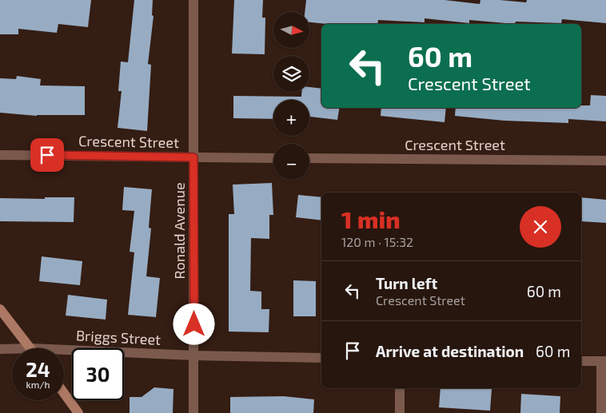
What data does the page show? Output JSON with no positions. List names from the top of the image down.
{
  "streets": {
    "street": ["Crescent Street", "Ronald Avenue", "Briggs Street"]
  },
  "crossings": [
    ["Crescent Street", "Ronald Avenue"],
    ["Ronald Avenue", "Briggs Street"]
  ],
  "north": "right",
  "page": {
    "map_buttons": ["+", "−"],
    "turn": ["60 m", "Crescent Street"],
    "heading": ["1 min", "120 m · 15:32"],
    "list": [
      {
        "name": "Turn left",
        "note": "Crescent Street",
        "value": "60 m"
      },
      {
        "name": "Arrive at destination",
        "value": "60 m"
      }
    ],
    "speed": "24 km/h",
    "limit": "30"
  }
}
